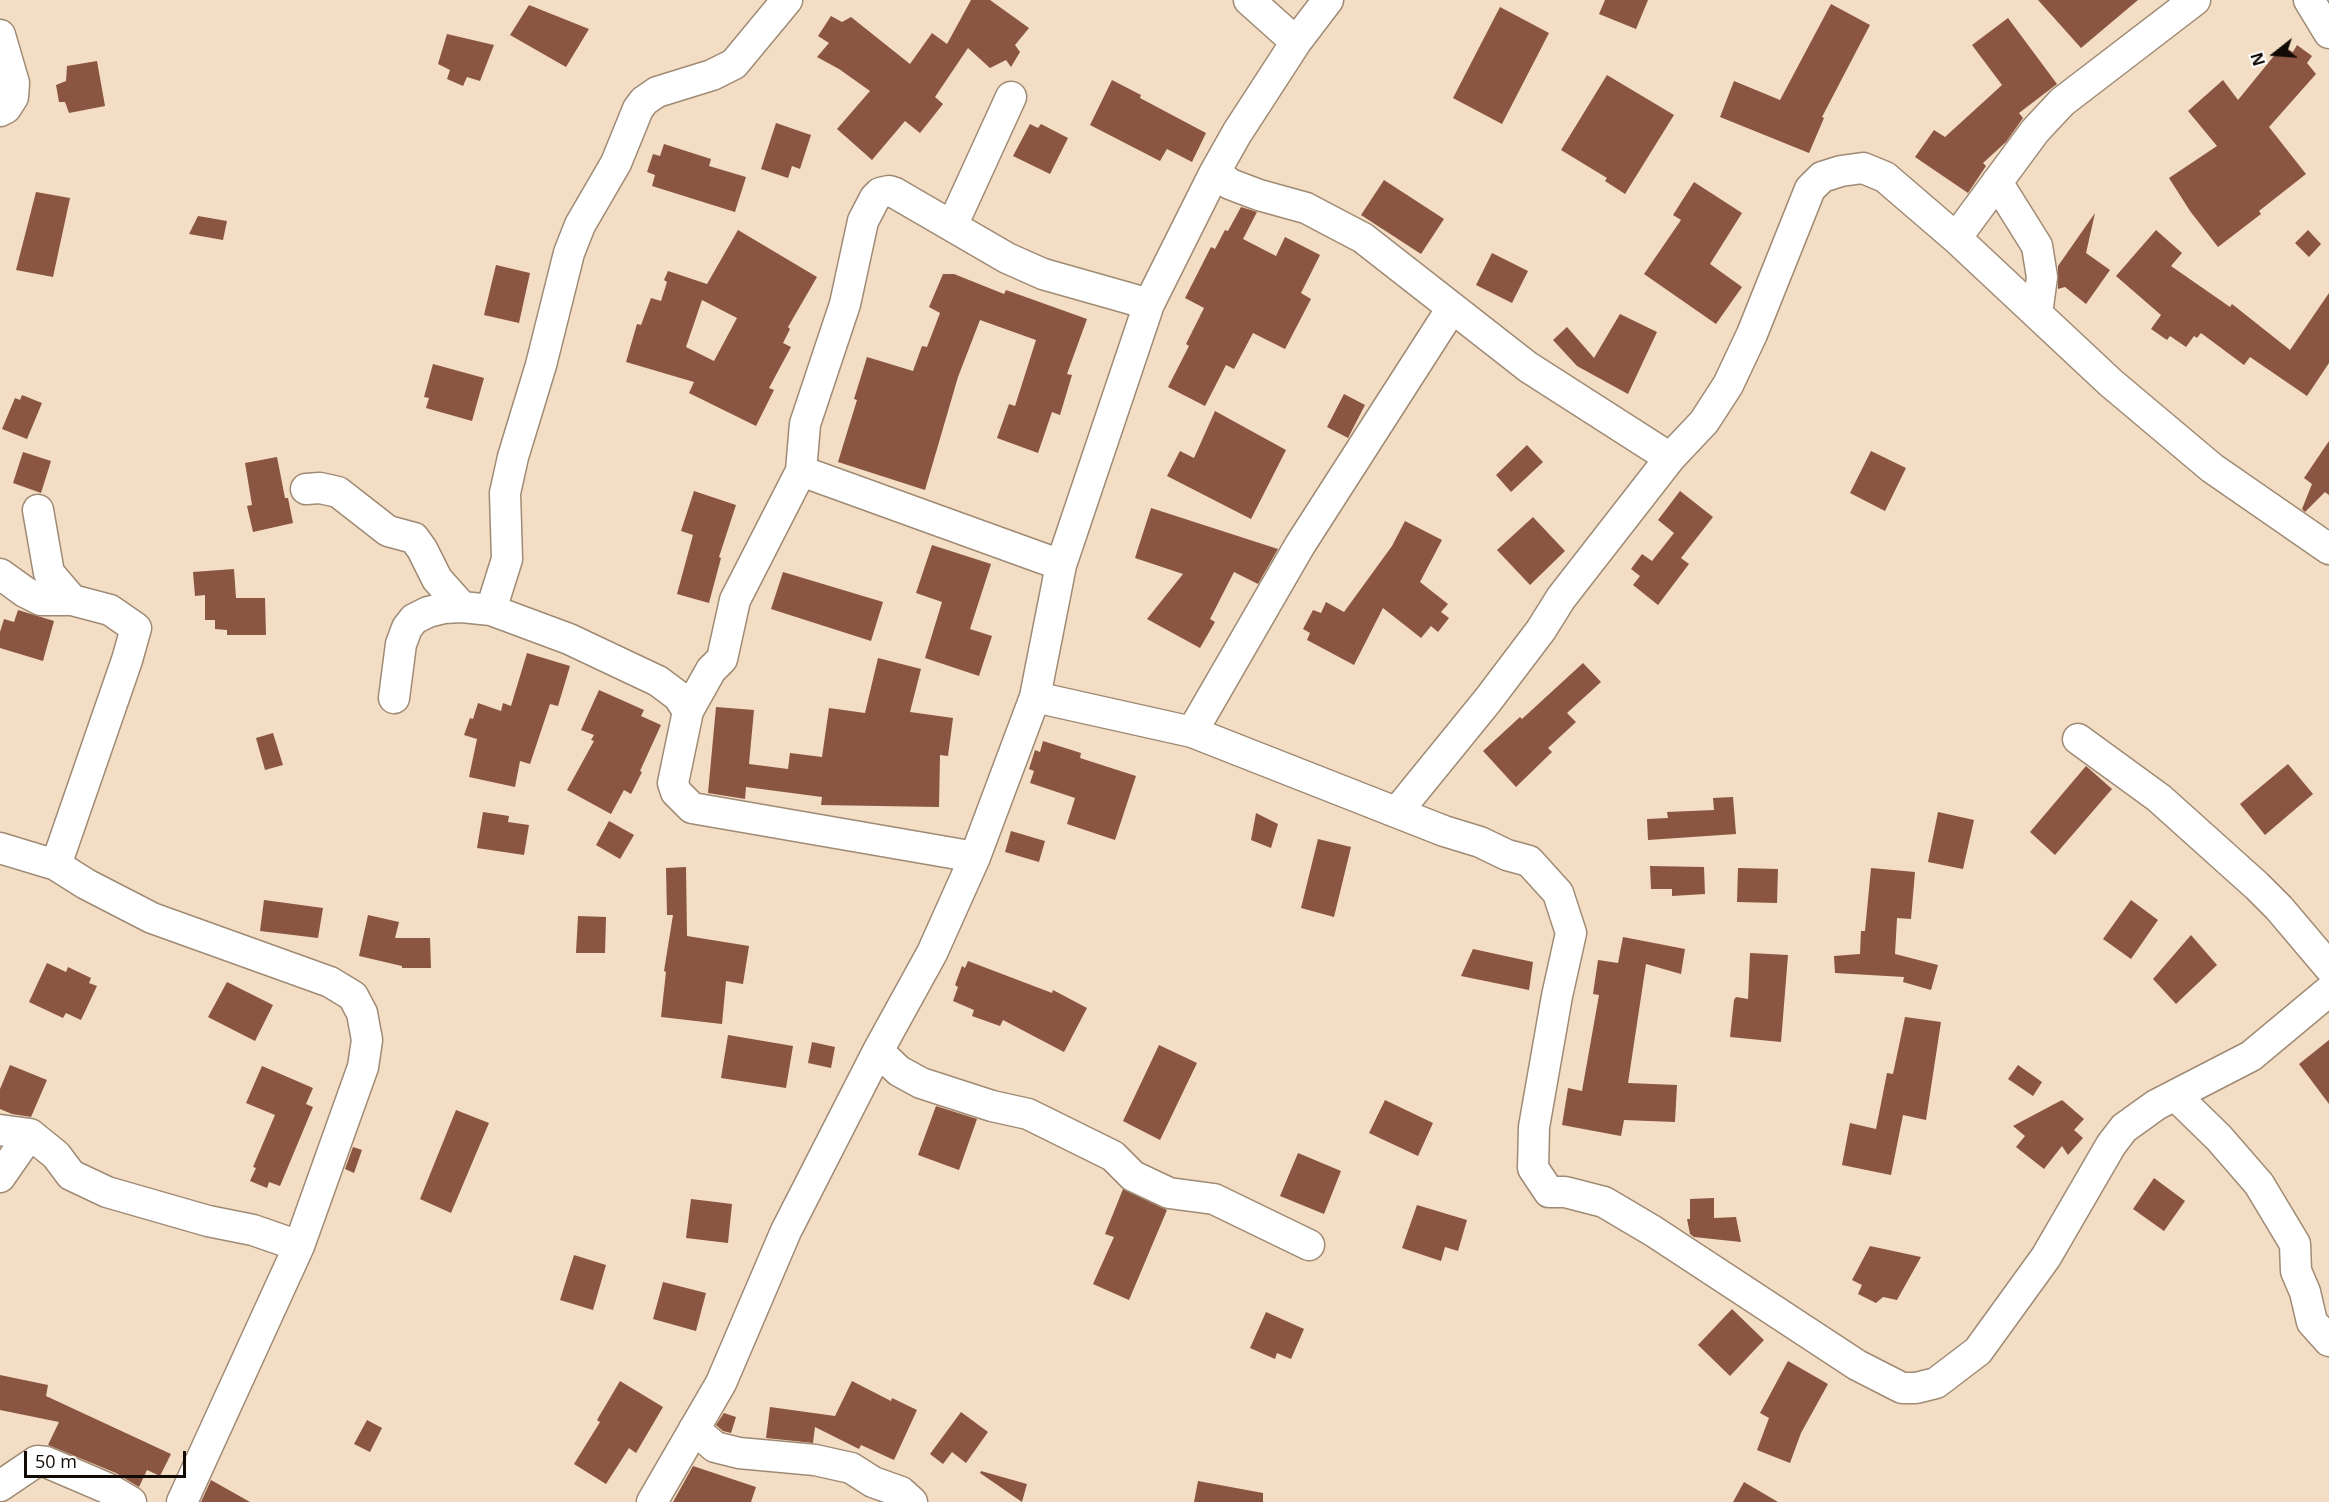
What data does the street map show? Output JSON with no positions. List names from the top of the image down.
{
  "scale_bar": "50 m",
  "north": "left"
}
